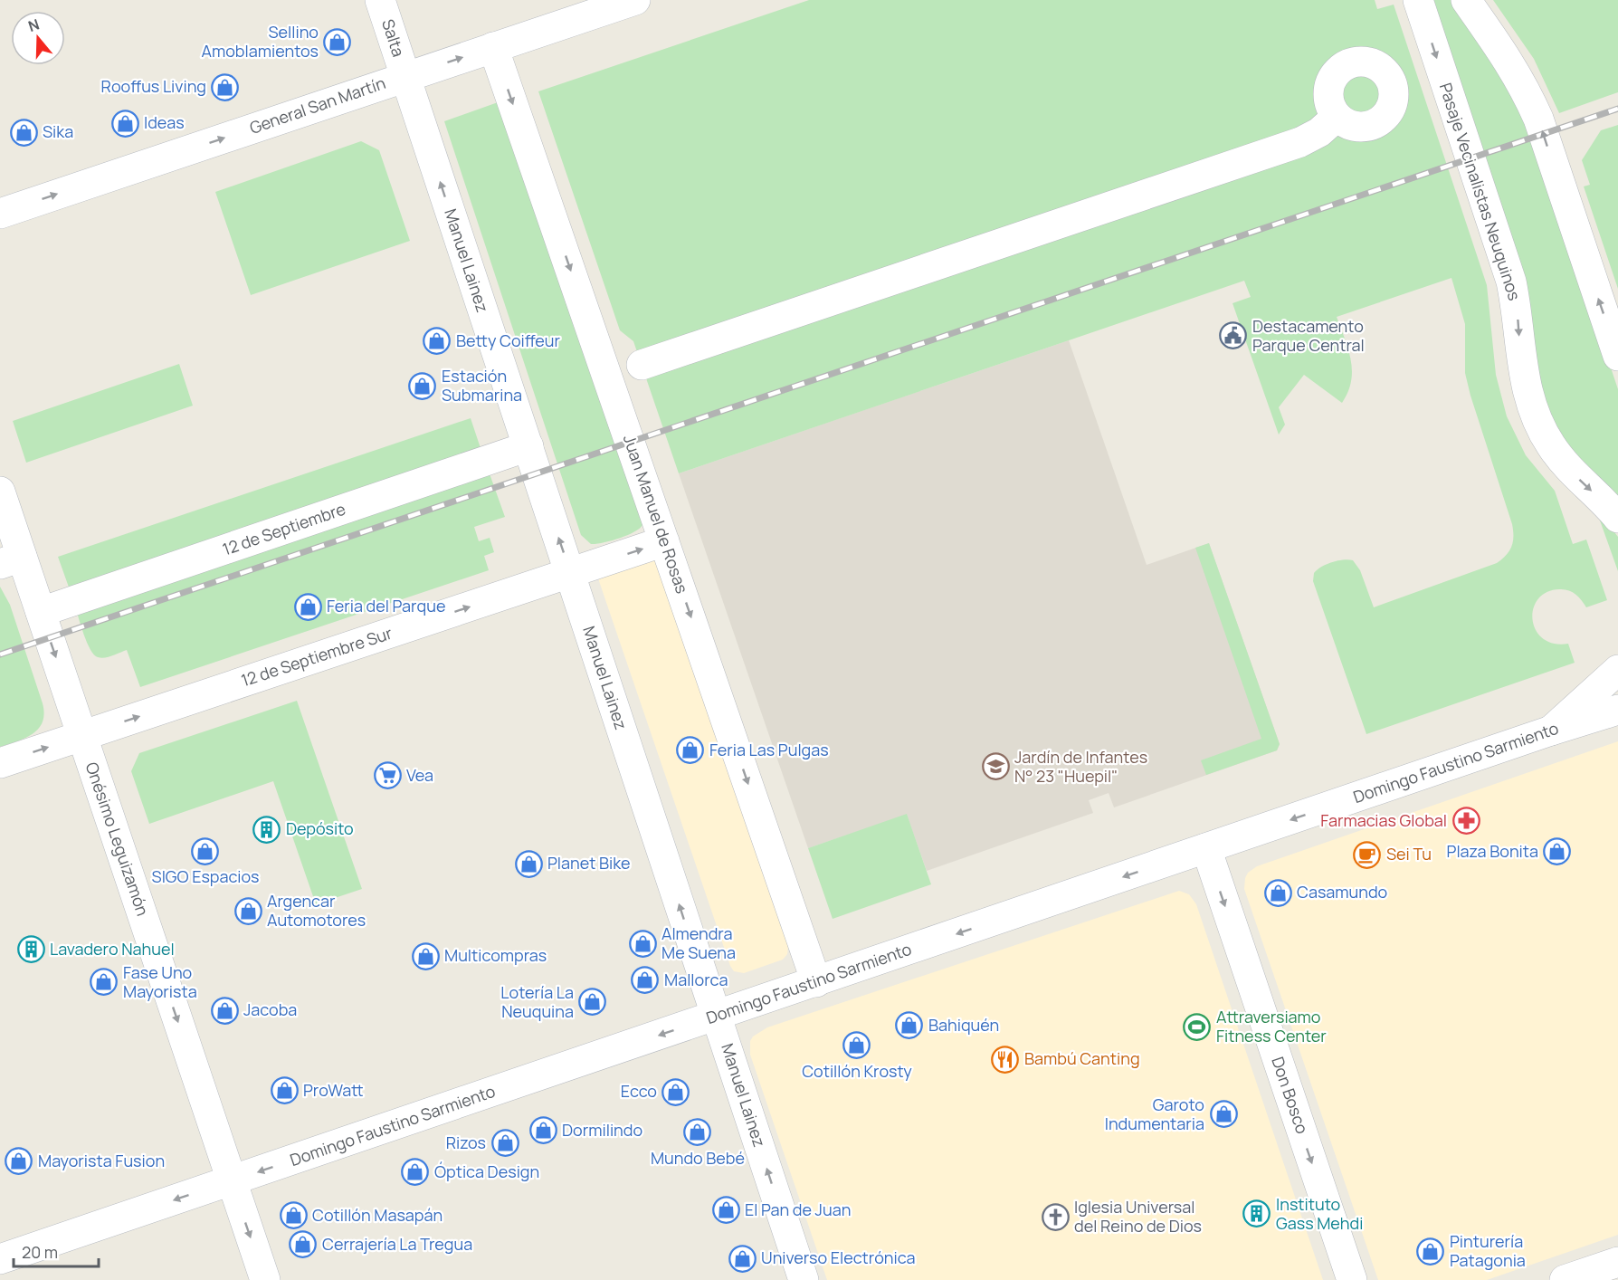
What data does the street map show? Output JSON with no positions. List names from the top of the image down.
{
  "streets": {
    "street": [
      "Salta",
      "General San Martín",
      "Pasaje Vecinalistas Neuquinos",
      "Manuel Lainez",
      "Juan Manuel de Rosas",
      "12 de Septiembre",
      "12 de Septiembre Sur",
      "Domingo Faustino Sarmiento",
      "Onésimo Leguizamón",
      "Don Bosco"
    ]
  },
  "crossings": [
    ["Salta", "General San Martín"],
    ["Salta", "Manuel Lainez"],
    ["General San Martín", "Manuel Lainez"],
    ["General San Martín", "Juan Manuel de Rosas"],
    ["Manuel Lainez", "12 de Septiembre"],
    ["Manuel Lainez", "12 de Septiembre Sur"],
    ["Manuel Lainez", "Domingo Faustino Sarmiento"],
    ["Juan Manuel de Rosas", "12 de Septiembre Sur"],
    ["Juan Manuel de Rosas", "Domingo Faustino Sarmiento"],
    ["12 de Septiembre", "Onésimo Leguizamón"],
    ["12 de Septiembre Sur", "Onésimo Leguizamón"],
    ["Domingo Faustino Sarmiento", "Onésimo Leguizamón"],
    ["Domingo Faustino Sarmiento", "Don Bosco"]
  ],
  "one_way": [
    "General San Martín",
    "Manuel Lainez",
    "Juan Manuel de Rosas",
    "12 de Septiembre Sur",
    "Domingo Faustino Sarmiento",
    "Onésimo Leguizamón",
    "Don Bosco"
  ],
  "places": {
    "shop": [
      "Sellino Amoblamientos",
      "Rooffus Living",
      "Ideas",
      "Sika",
      "Betty Coiffeur",
      "Estación Submarina",
      "Feria del Parque",
      "Feria Las Pulgas",
      "SIGO Espacios",
      "Plaza Bonita",
      "Planet Bike",
      "Casamundo",
      "Argencar Automotores",
      "Almendra Me Suena",
      "Multicompras",
      "Mallorca",
      "Fase Uno Mayorista",
      "Lotería La Neuquina",
      "Jacoba",
      "Bahiquén",
      "Cotillón Krosty",
      "ProWatt",
      "Ecco",
      "Garoto Indumentaria",
      "Dormilindo",
      "Mundo Bebé",
      "Rizos",
      "Mayorista Fusion",
      "Óptica Design",
      "El Pan de Juan",
      "Cotillón Masapán",
      "Cerrajería La Tregua",
      "Pinturería Patagonia",
      "Universo Electrónica"
    ],
    "public building": ["Destacamento Parque Central"],
    "school or university": ["Jardín de Infantes N° 23 \"Huepil\""],
    "supermarket": ["Vea"],
    "pharmacy": ["Farmacias Global"],
    "building": ["Depósito", "Lavadero Nahuel", "Instituto Gass Mehdi"],
    "cafe": ["Sei Tu"],
    "sports": ["Attraversiamo Fitness Center"],
    "restaurant": ["Bambú Canting"],
    "church": ["Iglesia Universal del Reino de Dios"]
  },
  "scale_bar": "20 m",
  "north": "top"
}
